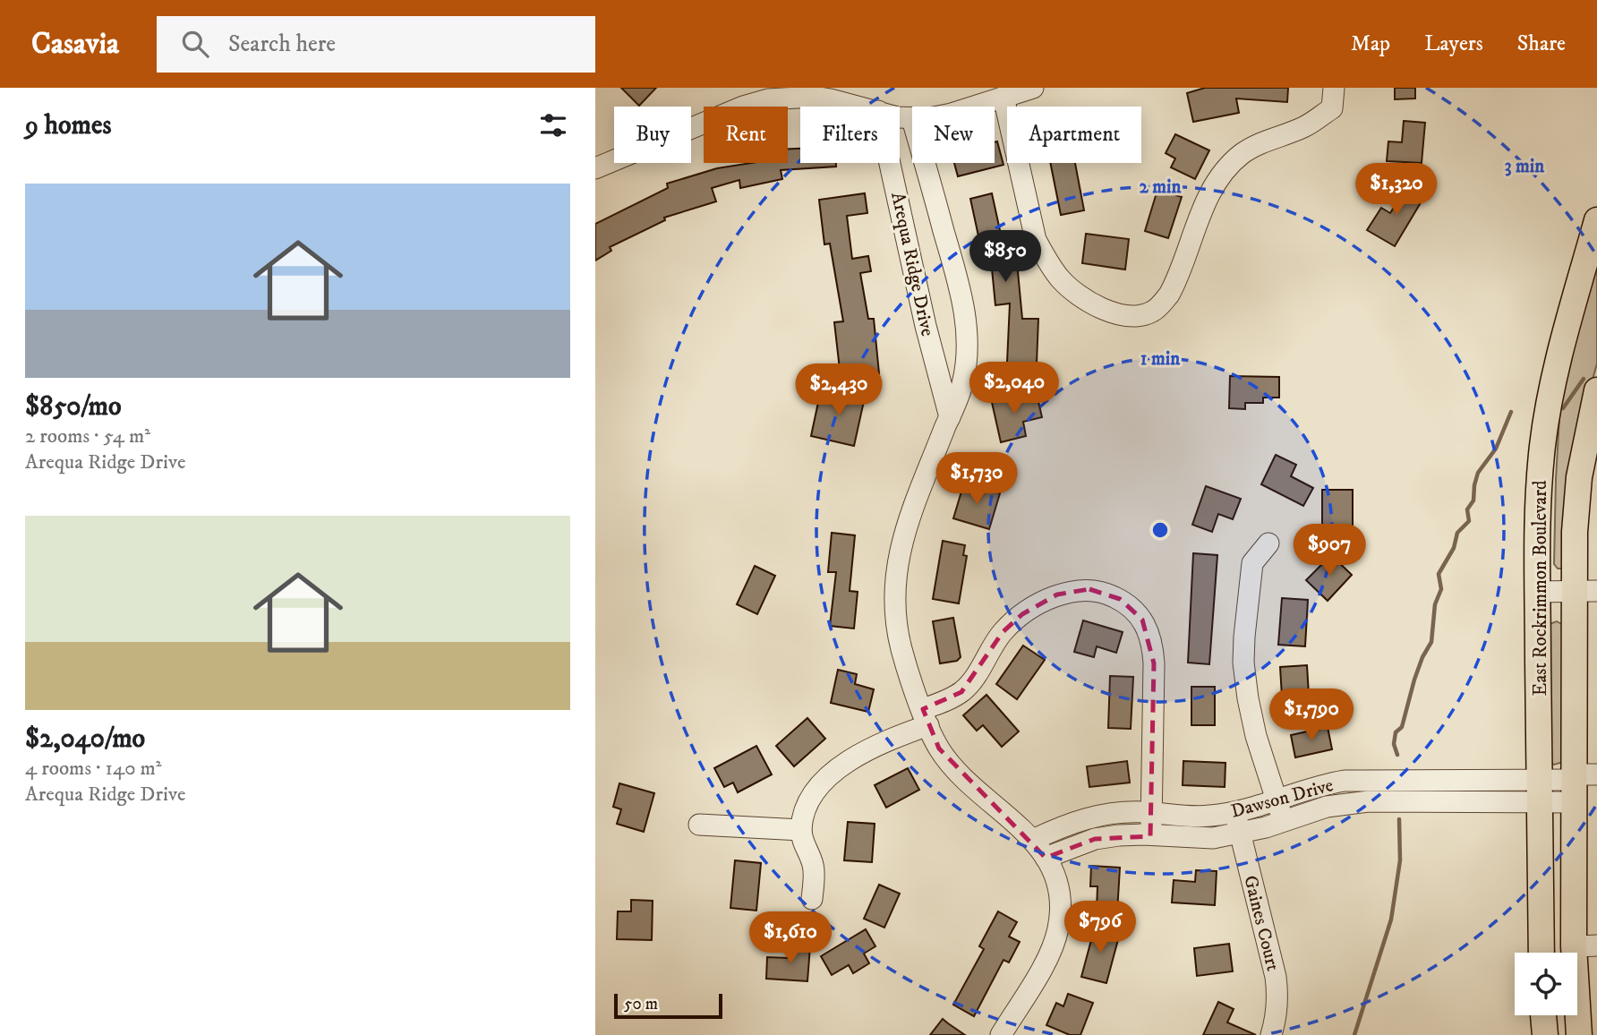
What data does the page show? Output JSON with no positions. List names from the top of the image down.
{
  "streets": {
    "main road": ["East Rockrimmon Boulevard"],
    "street": ["Arequa Ridge Drive", "Dawson Drive", "Gaines Court"]
  },
  "crossings": [
    ["Arequa Ridge Drive", "Dawson Drive"],
    ["East Rockrimmon Boulevard", "Dawson Drive"],
    ["Dawson Drive", "Gaines Court"]
  ],
  "scale_bar": "50 m",
  "page": {
    "header": "Casavia",
    "search": "Search here",
    "nav": ["Map", "Layers", "Share"],
    "heading": "9 homes",
    "chip": [
      "Buy",
      "Rent",
      "Filters",
      "New",
      "Apartment"
    ],
    "list": [
      {
        "name": "$850/mo",
        "note": "2 rooms · 54 m² · Arequa Ridge Drive"
      },
      {
        "name": "$2,040/mo",
        "note": "4 rooms · 140 m² · Arequa Ridge Drive"
      }
    ],
    "price": [
      "$1,320",
      "$850",
      "$2,040",
      "$2,430",
      "$1,730",
      "$907",
      "$1,790",
      "$796",
      "$1,610"
    ],
    "scale": "50 m"
  },
  "rings": ["3 min", "2 min", "1 min"]
}
